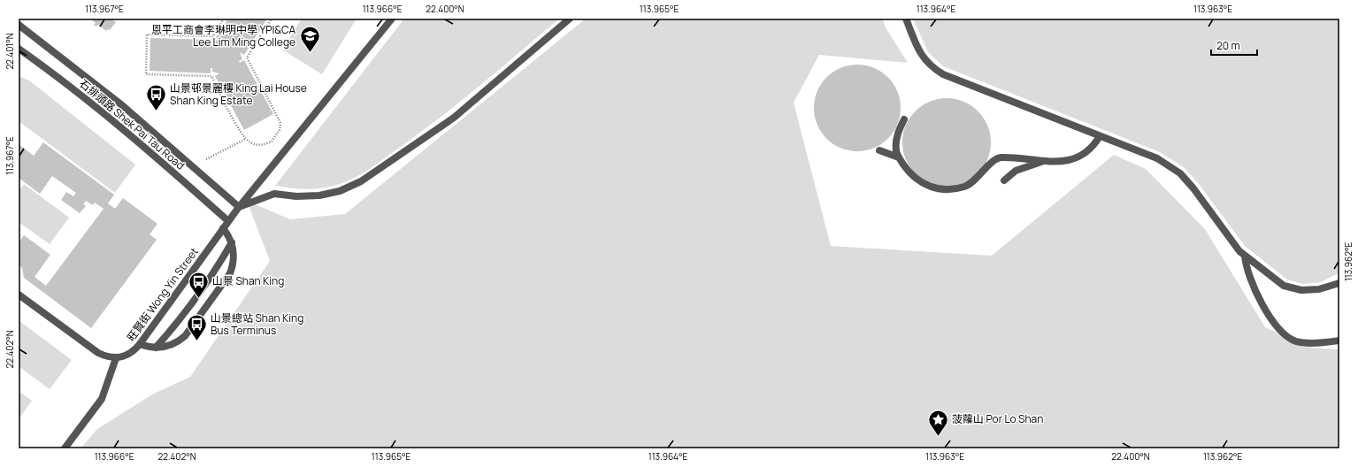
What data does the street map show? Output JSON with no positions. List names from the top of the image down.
{
  "streets": {
    "street": ["石排頭路 Shek Pai Tau Road", "旺賢街 Wong Yin Street"]
  },
  "crossings": [
    ["石排頭路 Shek Pai Tau Road", "旺賢街 Wong Yin Street"]
  ],
  "places": {
    "school or university": ["恩平工商會李琳明中學 YPI&CA Lee Lim Ming College"],
    "bus stop": ["山景邨景麗樓 King Lai House Shan King Estate", "山景 Shan King", "山景總站 Shan King Bus Terminus"],
    "place": ["菠蘿山 Por Lo Shan"]
  },
  "scale_bar": "20 m",
  "coordinates": [
    "113.967°E",
    "113.966°E",
    "22.400°N",
    "113.965°E",
    "113.964°E",
    "113.963°E",
    "22.401°N",
    "113.962°E",
    "22.402°N"
  ]
}
